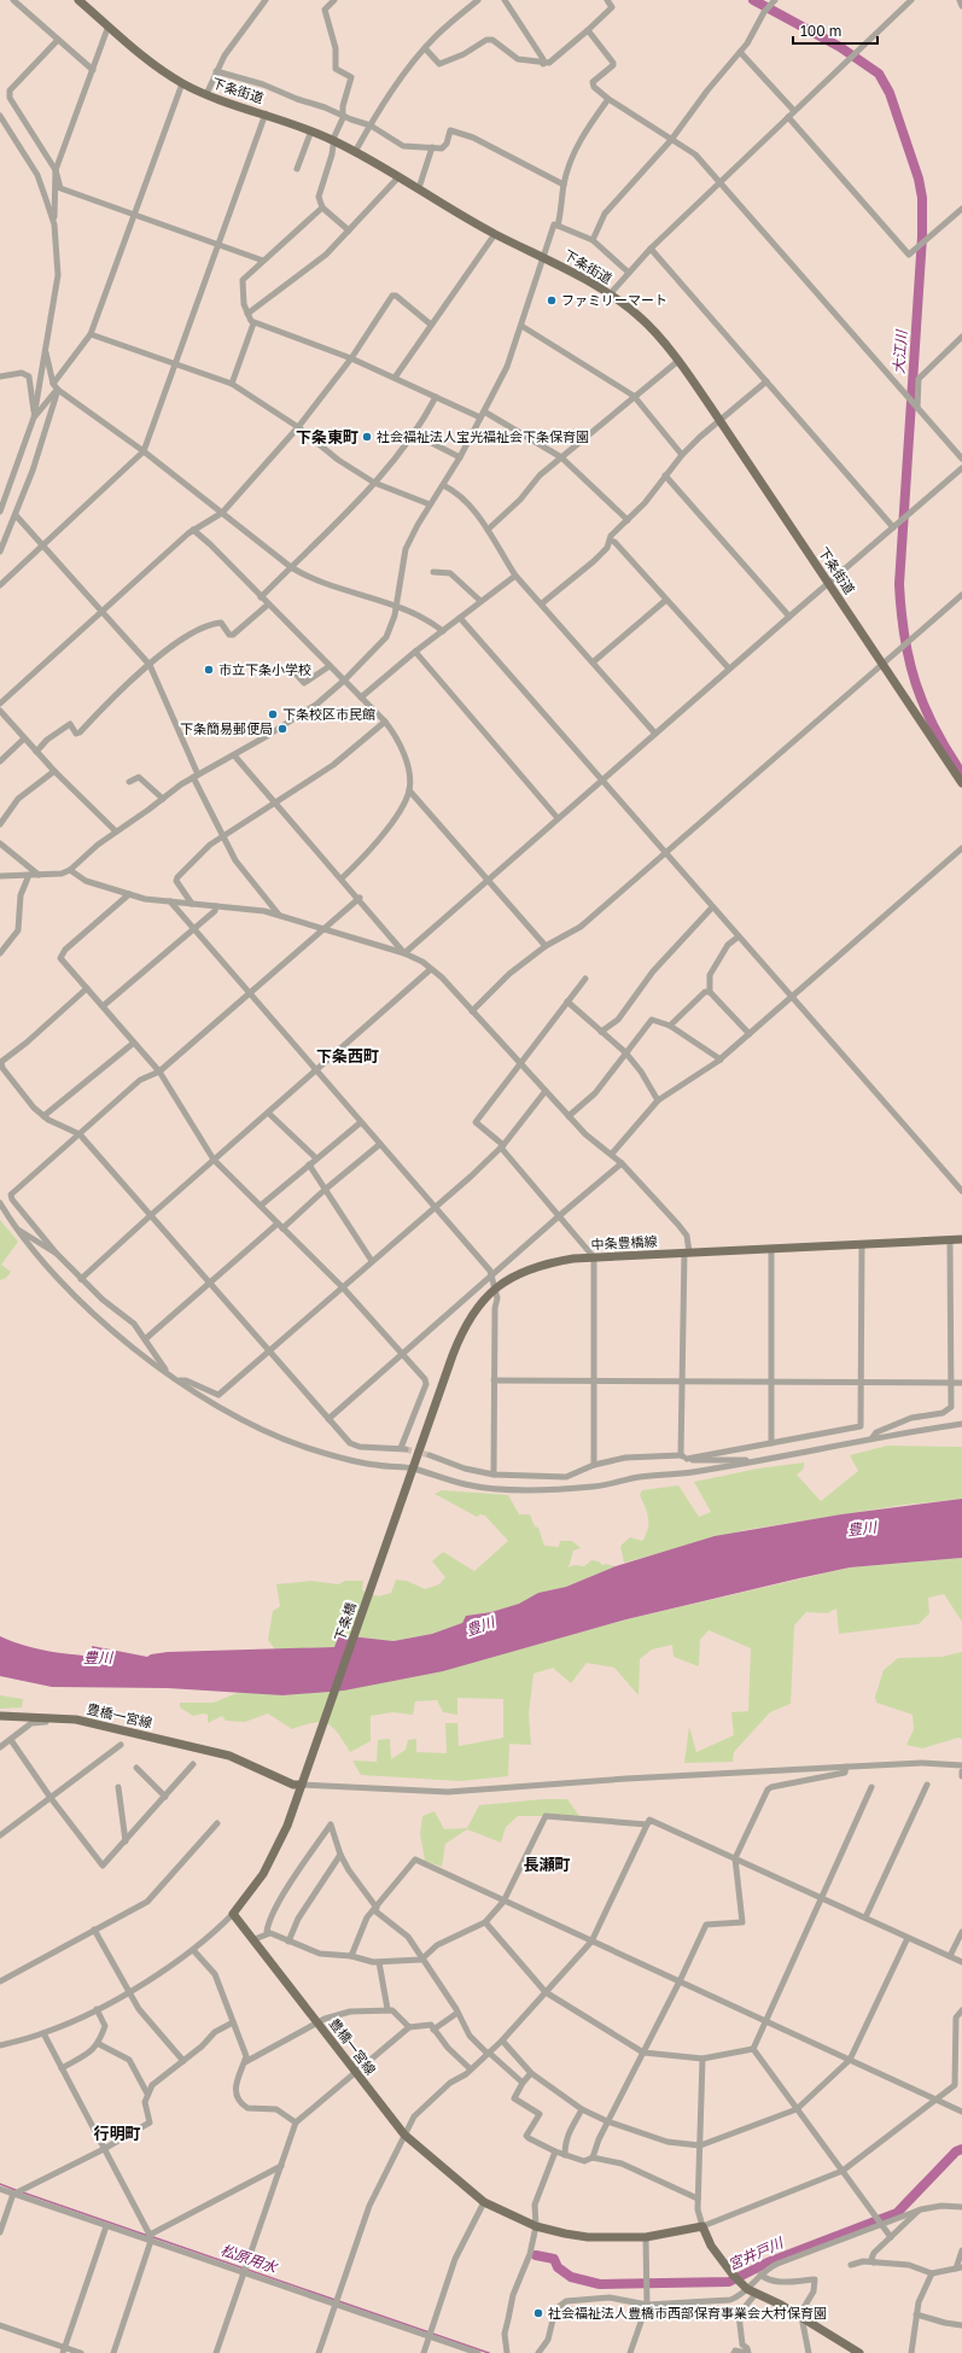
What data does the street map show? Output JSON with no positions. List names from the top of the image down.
{
  "streets": {
    "main road": [
      "下条街道",
      "中条豊橋線",
      "下条橋",
      "豊橋一宮線"
    ]
  },
  "crossings": [
    ["中条豊橋線", "下条橋"],
    ["下条橋", "豊橋一宮線"]
  ],
  "districts": [
    "下条東町",
    "下条西町",
    "長瀬町",
    "行明町"
  ],
  "water": [
    "大江川",
    "豊川",
    "宮井戸川",
    "松原用水"
  ],
  "places": [
    "ファミリーマート",
    "社会福祉法人宝光福祉会下条保育園",
    "市立下条小学校",
    "下条校区市民館",
    "下条簡易郵便局",
    "社会福祉法人豊橋市西部保育事業会大村保育園"
  ],
  "scale_bar": "100 m"
}
